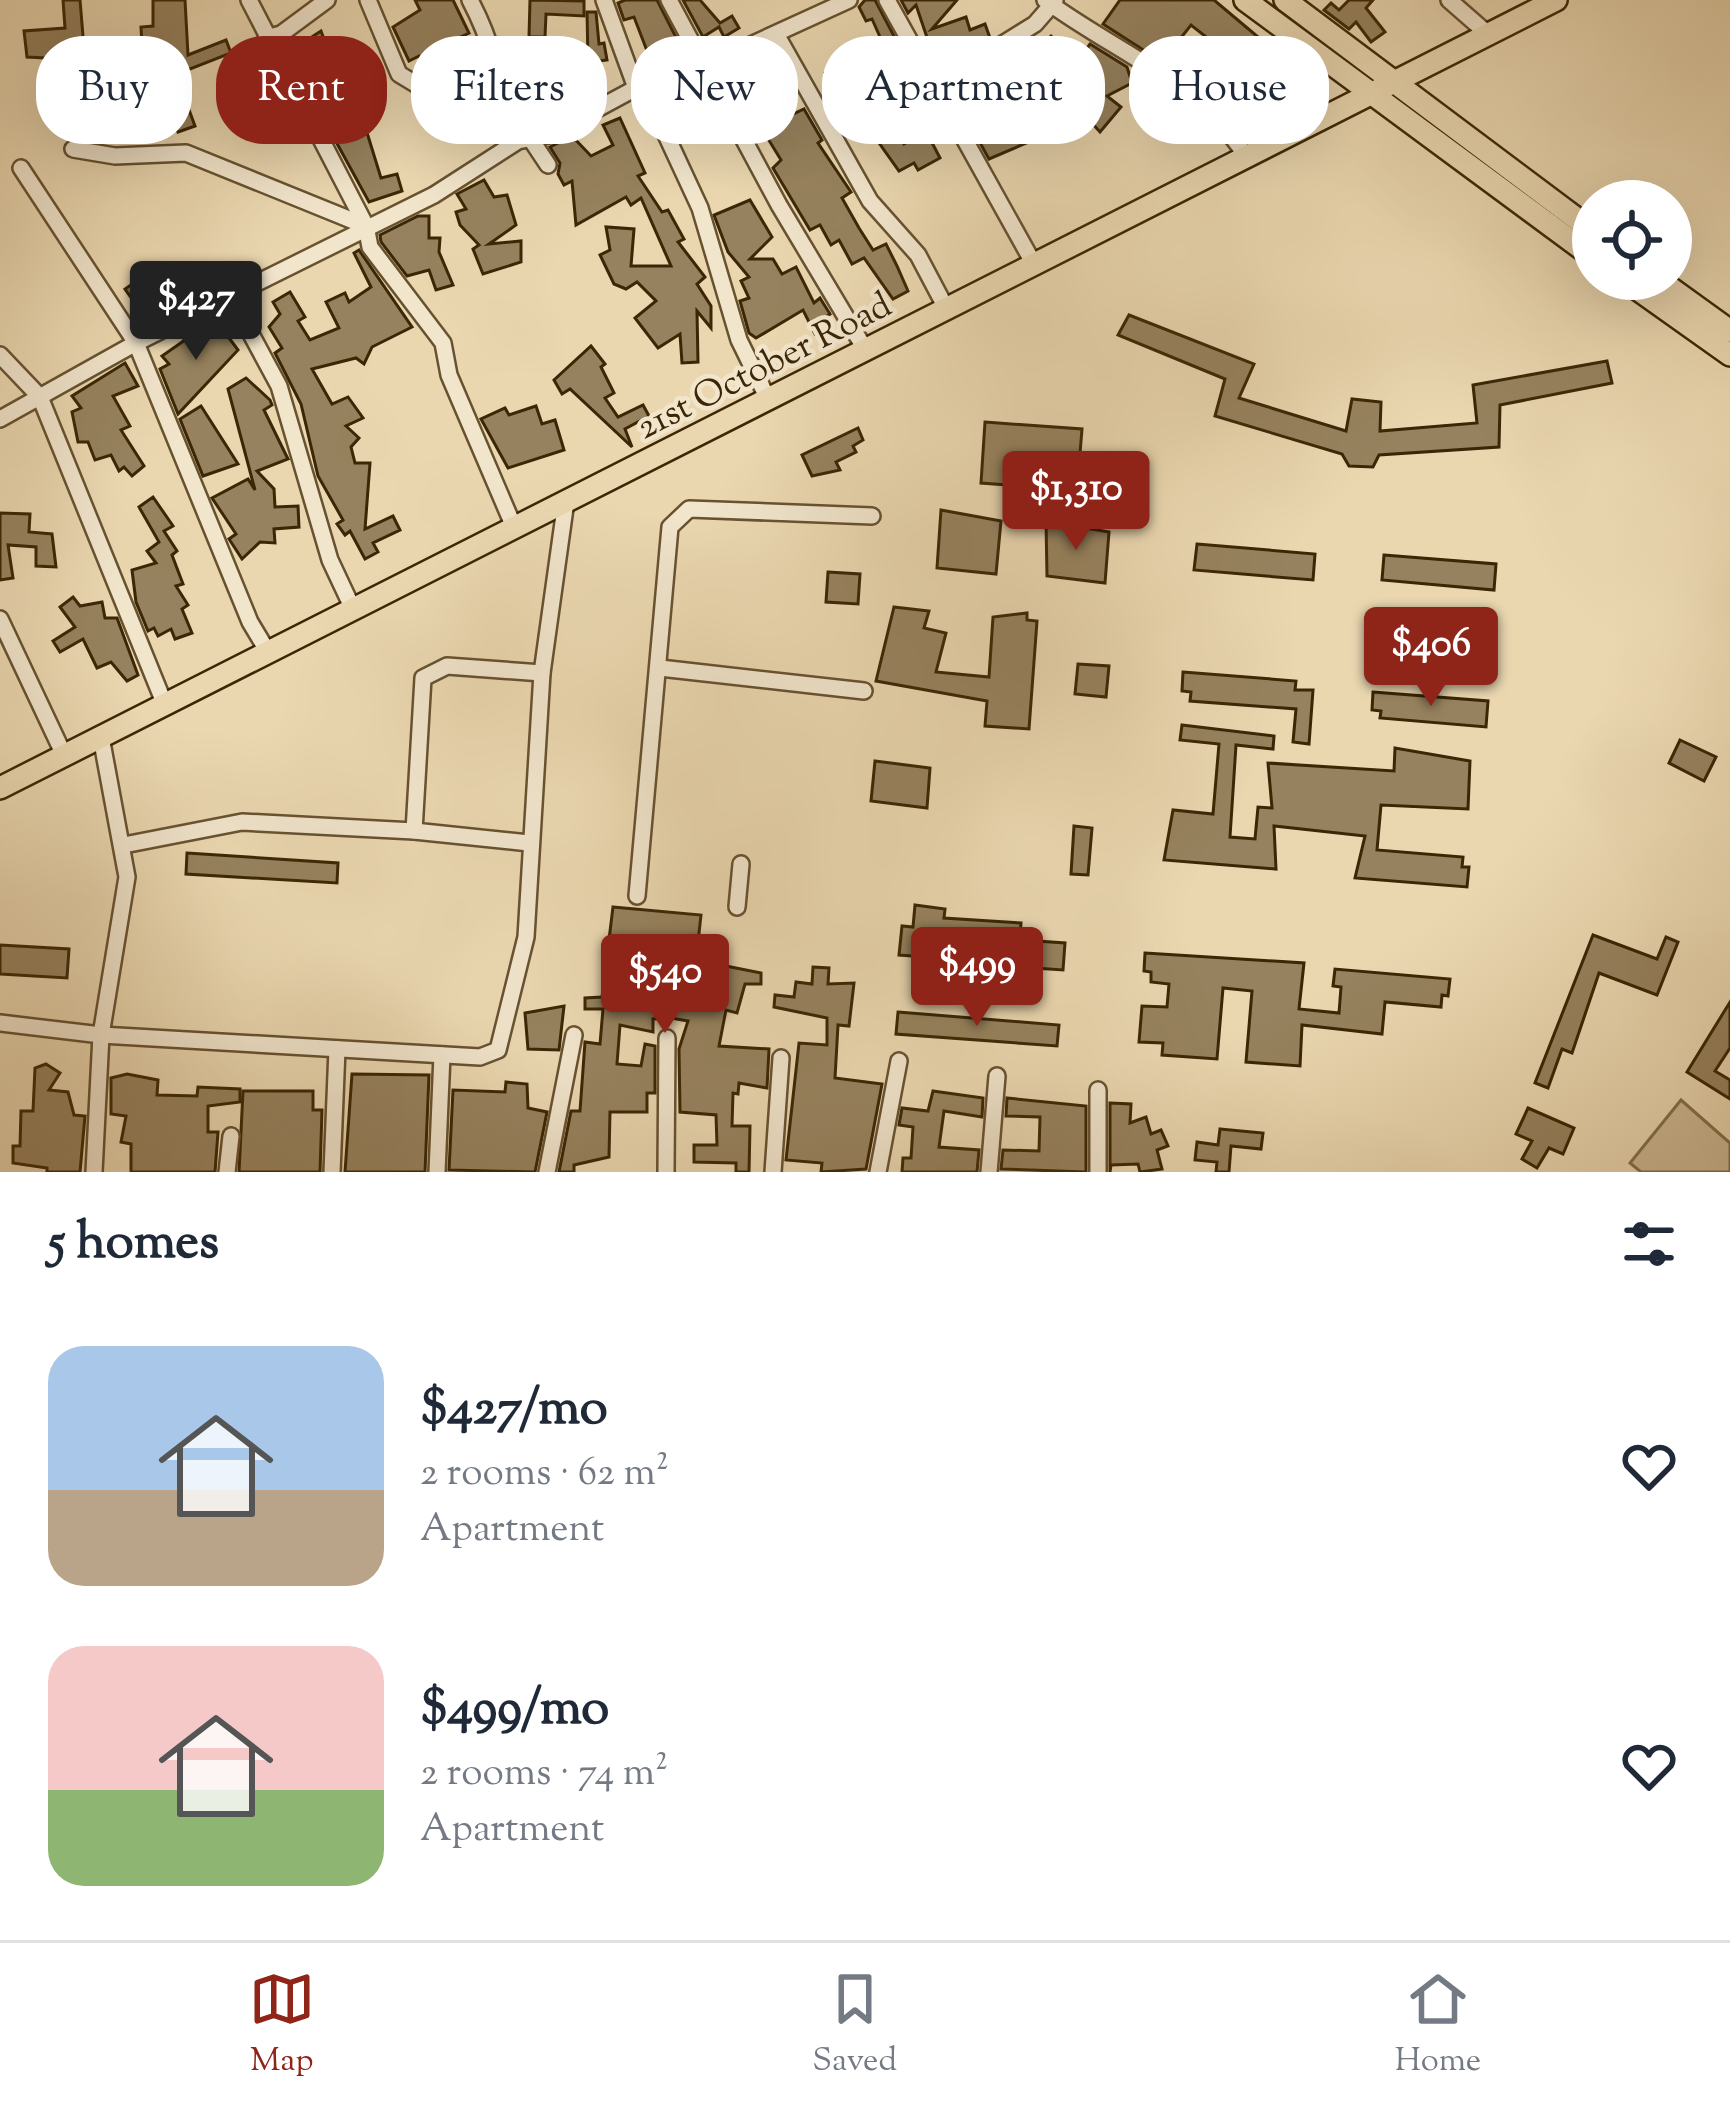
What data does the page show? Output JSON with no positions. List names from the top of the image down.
{
  "streets": {
    "main road": ["21st October Road"]
  },
  "page": {
    "chip": [
      "Buy",
      "Rent",
      "Filters",
      "New",
      "Apartment",
      "House"
    ],
    "price": [
      "$427",
      "$1,310",
      "$406",
      "$499",
      "$540"
    ],
    "heading": "5 homes",
    "list": [
      {
        "name": "$427/mo",
        "note": "2 rooms · 62 m² · Apartment"
      },
      {
        "name": "$499/mo",
        "note": "2 rooms · 74 m² · Apartment"
      }
    ],
    "tabs": ["Map", "Saved", "Home"]
  }
}
